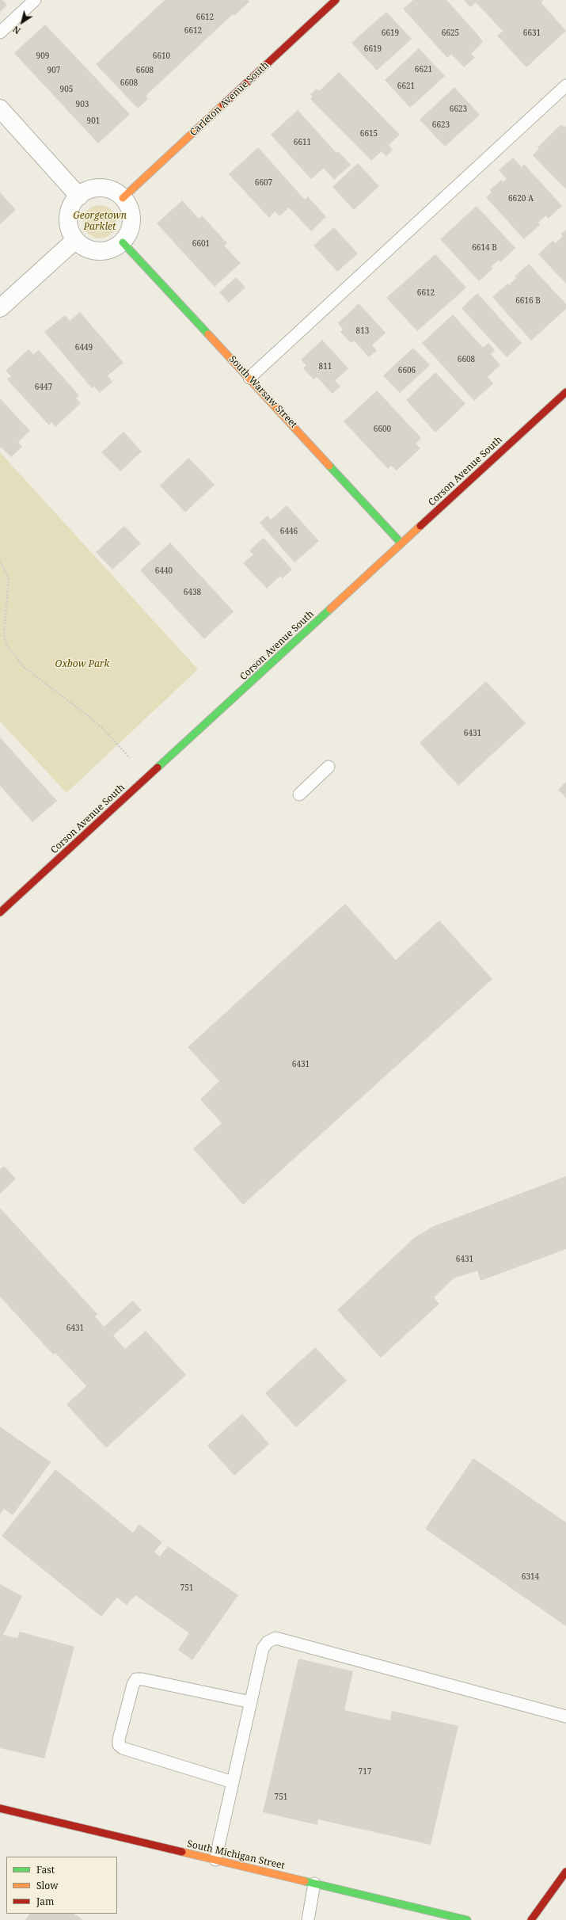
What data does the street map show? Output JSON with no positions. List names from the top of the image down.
{
  "streets": {
    "street": [
      "Carleton Avenue South",
      "South Warsaw Street",
      "Corson Avenue South",
      "South Michigan Street"
    ]
  },
  "crossings": [
    ["Carleton Avenue South", "South Warsaw Street"],
    ["South Warsaw Street", "Corson Avenue South"]
  ],
  "parks": ["Georgetown Parklet", "Oxbow Park"],
  "house_numbers": [
    "6612",
    "6612",
    "6619",
    "6625",
    "6631",
    "6619",
    "909",
    "6610",
    "6621",
    "907",
    "6608",
    "6608",
    "6621",
    "905",
    "903",
    "6623",
    "901",
    "6623",
    "6615",
    "6611",
    "6607",
    "6620 A",
    "6601",
    "6614 B",
    "6612",
    "6616 B",
    "813",
    "6449",
    "6608",
    "811",
    "6606",
    "6447",
    "6600",
    "6446",
    "6440",
    "6438",
    "6431",
    "6431",
    "6431",
    "6431",
    "6314",
    "751",
    "717",
    "751"
  ],
  "legend": ["Fast", "Slow", "Jam"],
  "north": "bottom left"
}
